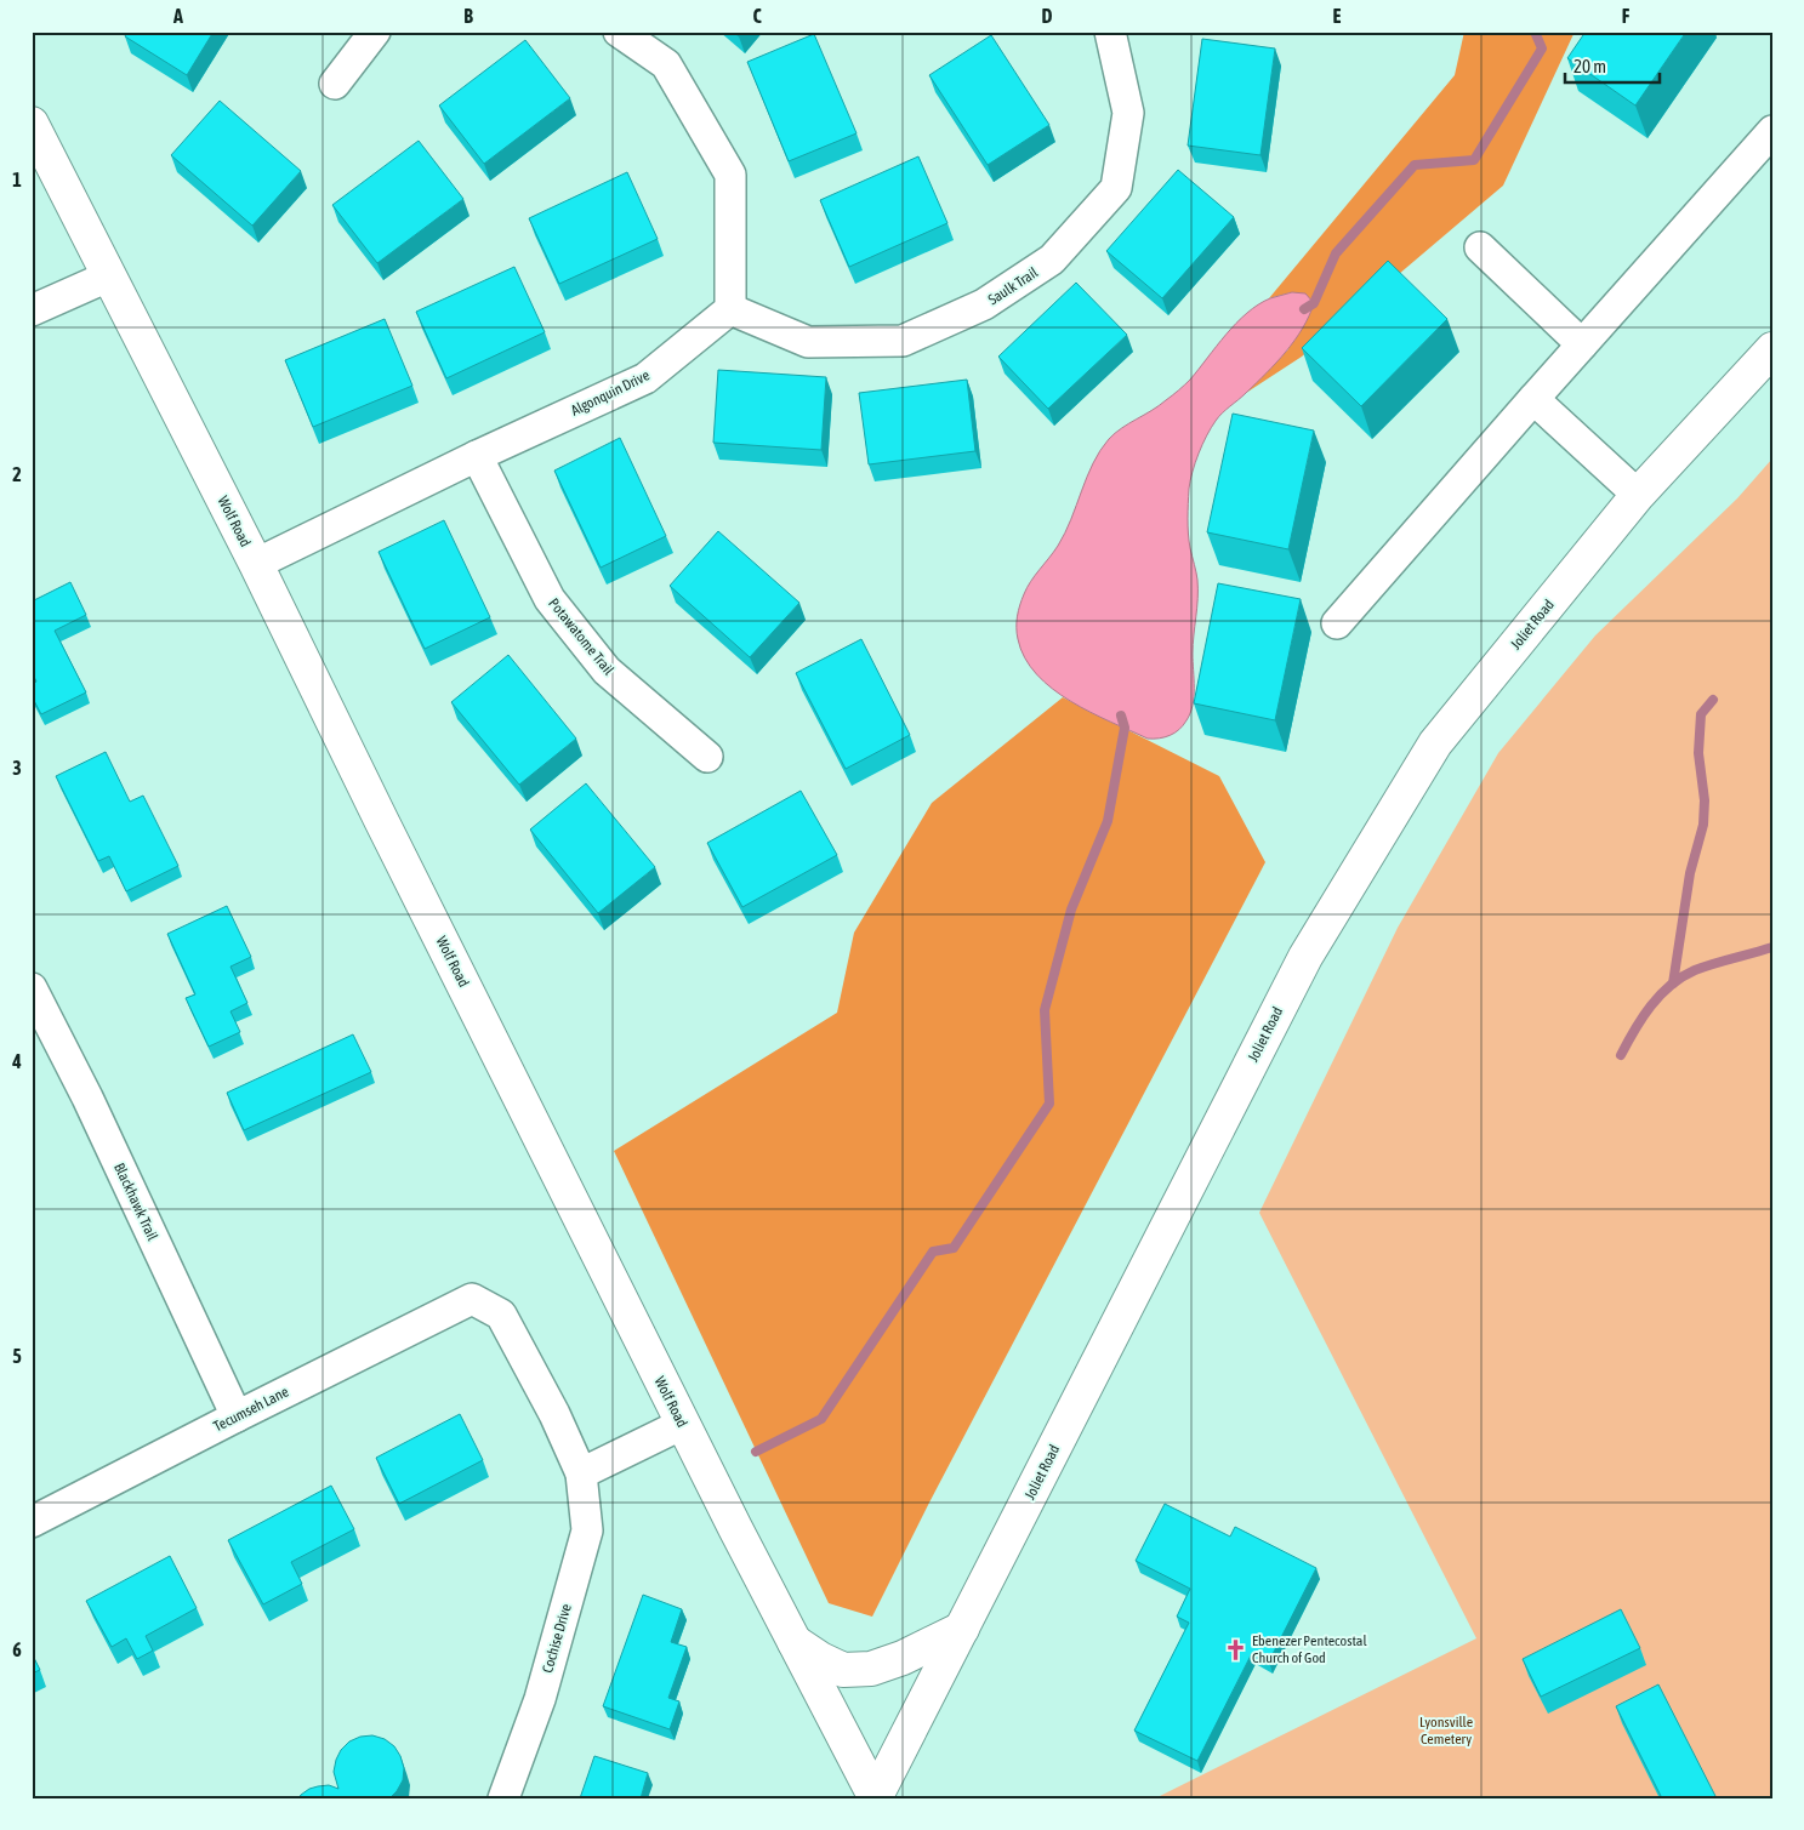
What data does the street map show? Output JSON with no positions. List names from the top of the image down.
{
  "streets": {
    "main road": ["Wolf Road", "Joliet Road"],
    "street": [
      "Saulk Trail",
      "Algonquin Drive",
      "Potawatome Trail",
      "Blackhawk Trail",
      "Tecumseh Lane",
      "Cochise Drive"
    ]
  },
  "crossings": [
    ["Saulk Trail", "Algonquin Drive"],
    ["Algonquin Drive", "Wolf Road"],
    ["Algonquin Drive", "Potawatome Trail"],
    ["Wolf Road", "Joliet Road"],
    ["Blackhawk Trail", "Tecumseh Lane"],
    ["Tecumseh Lane", "Cochise Drive"]
  ],
  "parks": ["Lyonsville Cemetery"],
  "places": {
    "church": ["Ebenezer Pentecostal Church of God"]
  },
  "scale_bar": "20 m",
  "grid": {
    "columns": [
      "A",
      "B",
      "C",
      "D",
      "E",
      "F"
    ],
    "rows": [
      "1",
      "2",
      "3",
      "4",
      "5",
      "6"
    ]
  }
}
